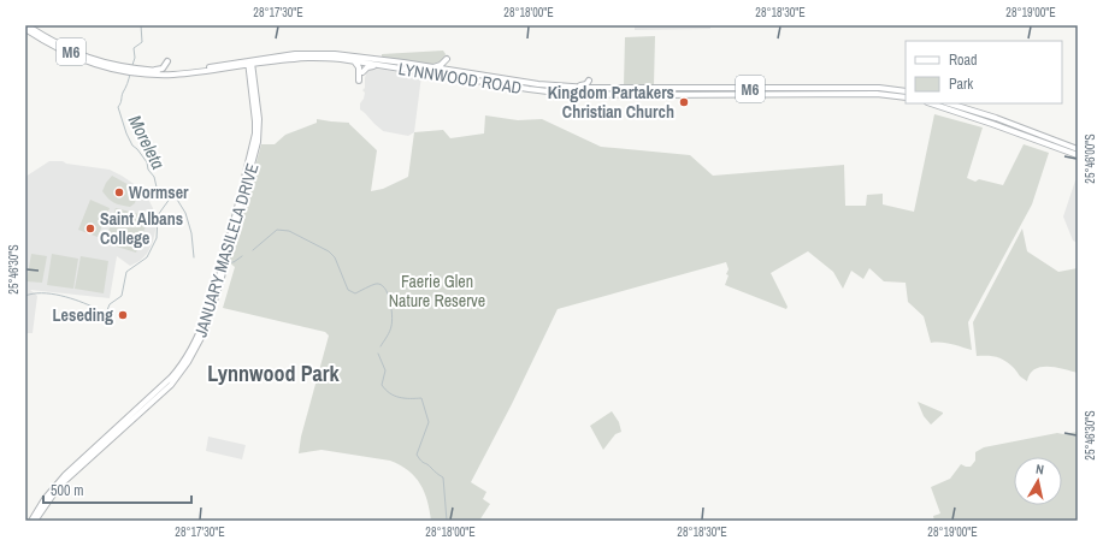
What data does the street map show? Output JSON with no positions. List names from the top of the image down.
{
  "streets": {
    "main road": ["M6", "LYNNWOOD ROAD", "JANUARY MASILELA DRIVE"]
  },
  "crossings": [
    ["LYNNWOOD ROAD", "JANUARY MASILELA DRIVE"]
  ],
  "districts": ["Lynnwood Park"],
  "water": ["Moreleta"],
  "parks": ["Faerie Glen Nature Reserve"],
  "places": [
    "Kingdom Partakers Christian Church",
    "Wormser",
    "Saint Albans College",
    "Leseding"
  ],
  "legend": ["Road", "Park"],
  "scale_bar": "500 m",
  "north": "top",
  "coordinates": [
    "28°17'30\"E",
    "28°18'00\"E",
    "28°18'30\"E",
    "28°19'00\"E",
    "25°46'00\"S",
    "25°46'30\"S"
  ]
}
